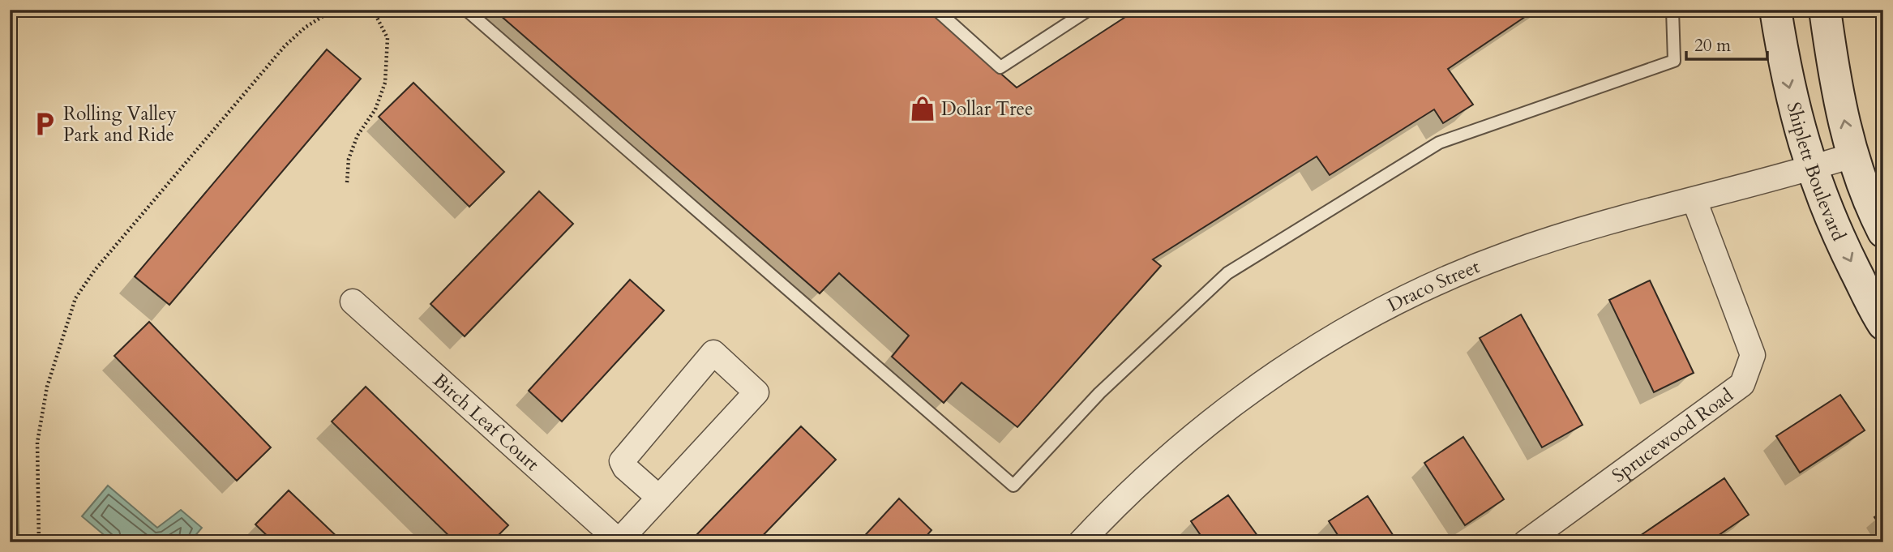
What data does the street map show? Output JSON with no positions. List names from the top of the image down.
{
  "streets": {
    "street": [
      "Shiplett Boulevard",
      "Draco Street",
      "Birch Leaf Court",
      "Sprucewood Road"
    ]
  },
  "crossings": [
    ["Shiplett Boulevard", "Draco Street"],
    ["Draco Street", "Sprucewood Road"]
  ],
  "places": {
    "shop": ["Dollar Tree"],
    "parking": ["Rolling Valley Park and Ride"]
  },
  "scale_bar": "20 m"
}
